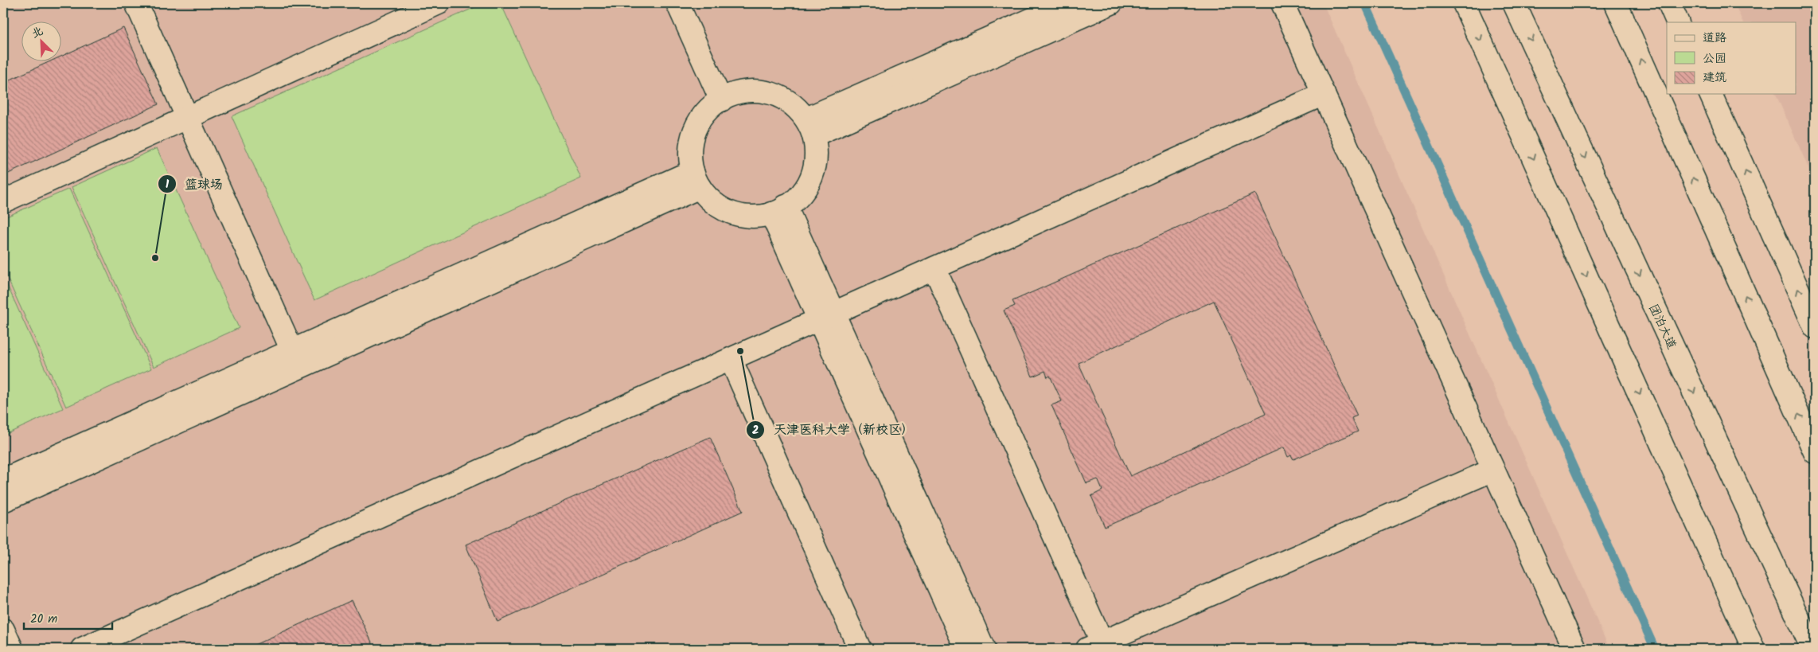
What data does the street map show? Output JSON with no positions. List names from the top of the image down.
{
  "streets": {
    "main road": ["团泊大道"]
  },
  "places": ["篮球场", "天津医科大学（新校区）"],
  "legend": ["道路", "公园", "建筑"],
  "scale_bar": "20 m",
  "north": "top left"
}
